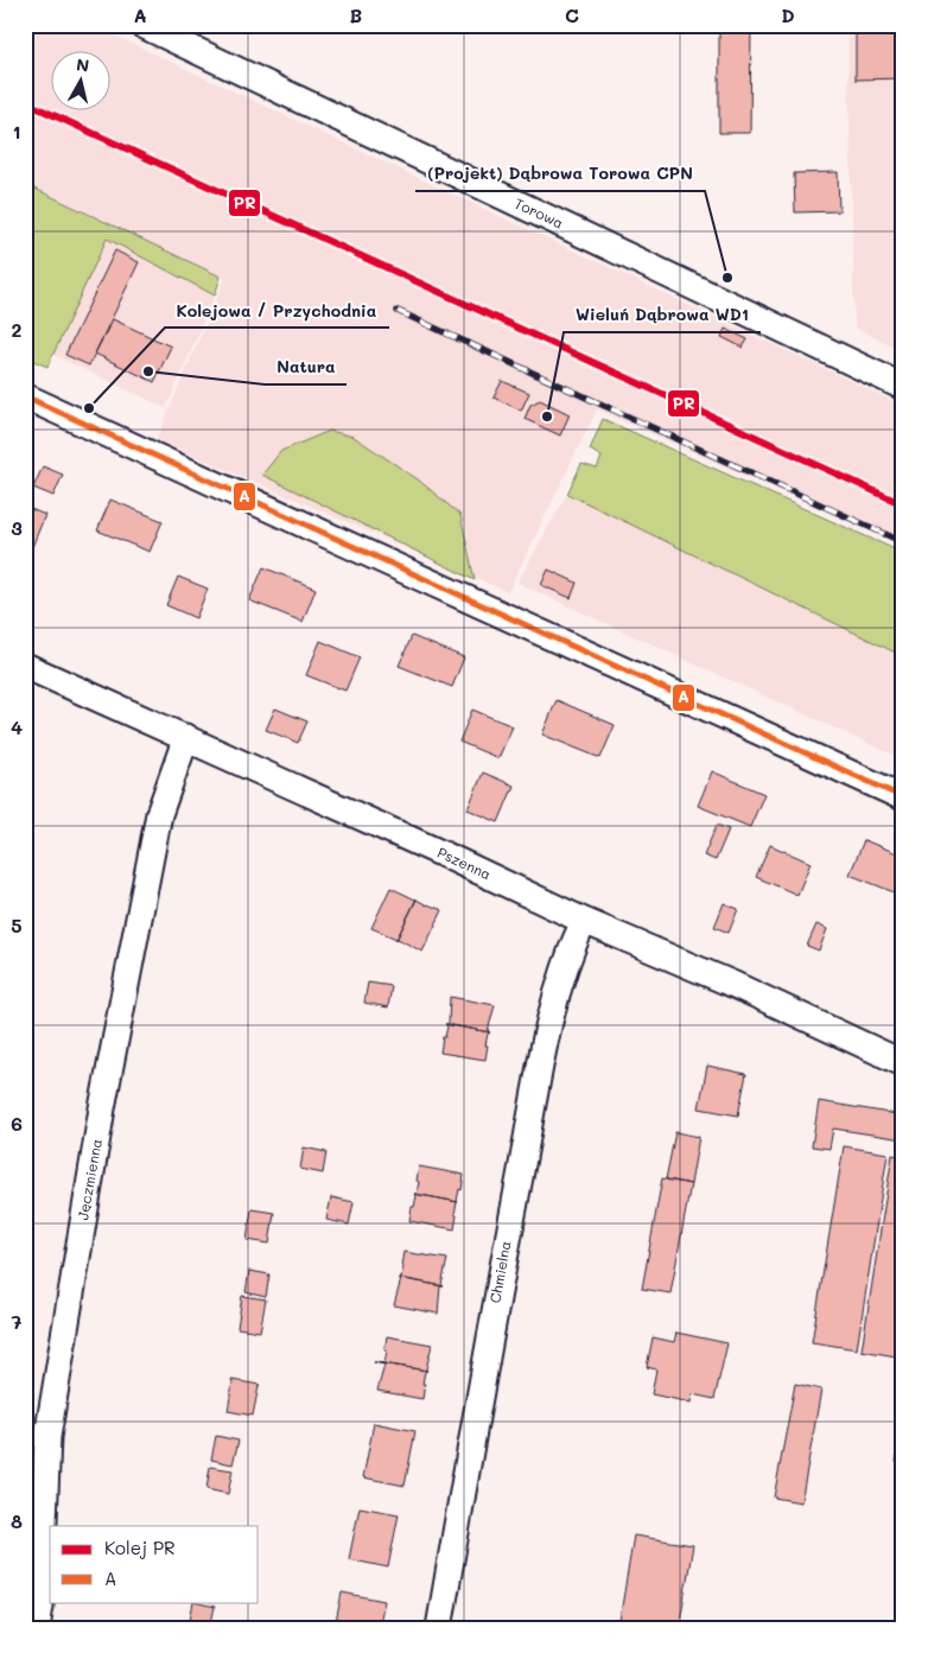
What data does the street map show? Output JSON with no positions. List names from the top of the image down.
{
  "streets": {
    "street": [
      "Torowa",
      "Pszenna",
      "Jęczmienna",
      "Chmielna"
    ]
  },
  "crossings": [
    ["Pszenna", "Jęczmienna"],
    ["Pszenna", "Chmielna"]
  ],
  "places": [
    "(Projekt) Dąbrowa Torowa CPN",
    "Natura",
    "Kolejowa / Przychodnia",
    "Wieluń Dąbrowa WD1"
  ],
  "lines": ["rail line PR", "transit line A"],
  "legend": ["Kolej PR", "A"],
  "north": "top",
  "grid": {
    "columns": [
      "A",
      "B",
      "C",
      "D"
    ],
    "rows": [
      "1",
      "2",
      "3",
      "4",
      "5",
      "6",
      "7",
      "8"
    ]
  }
}
